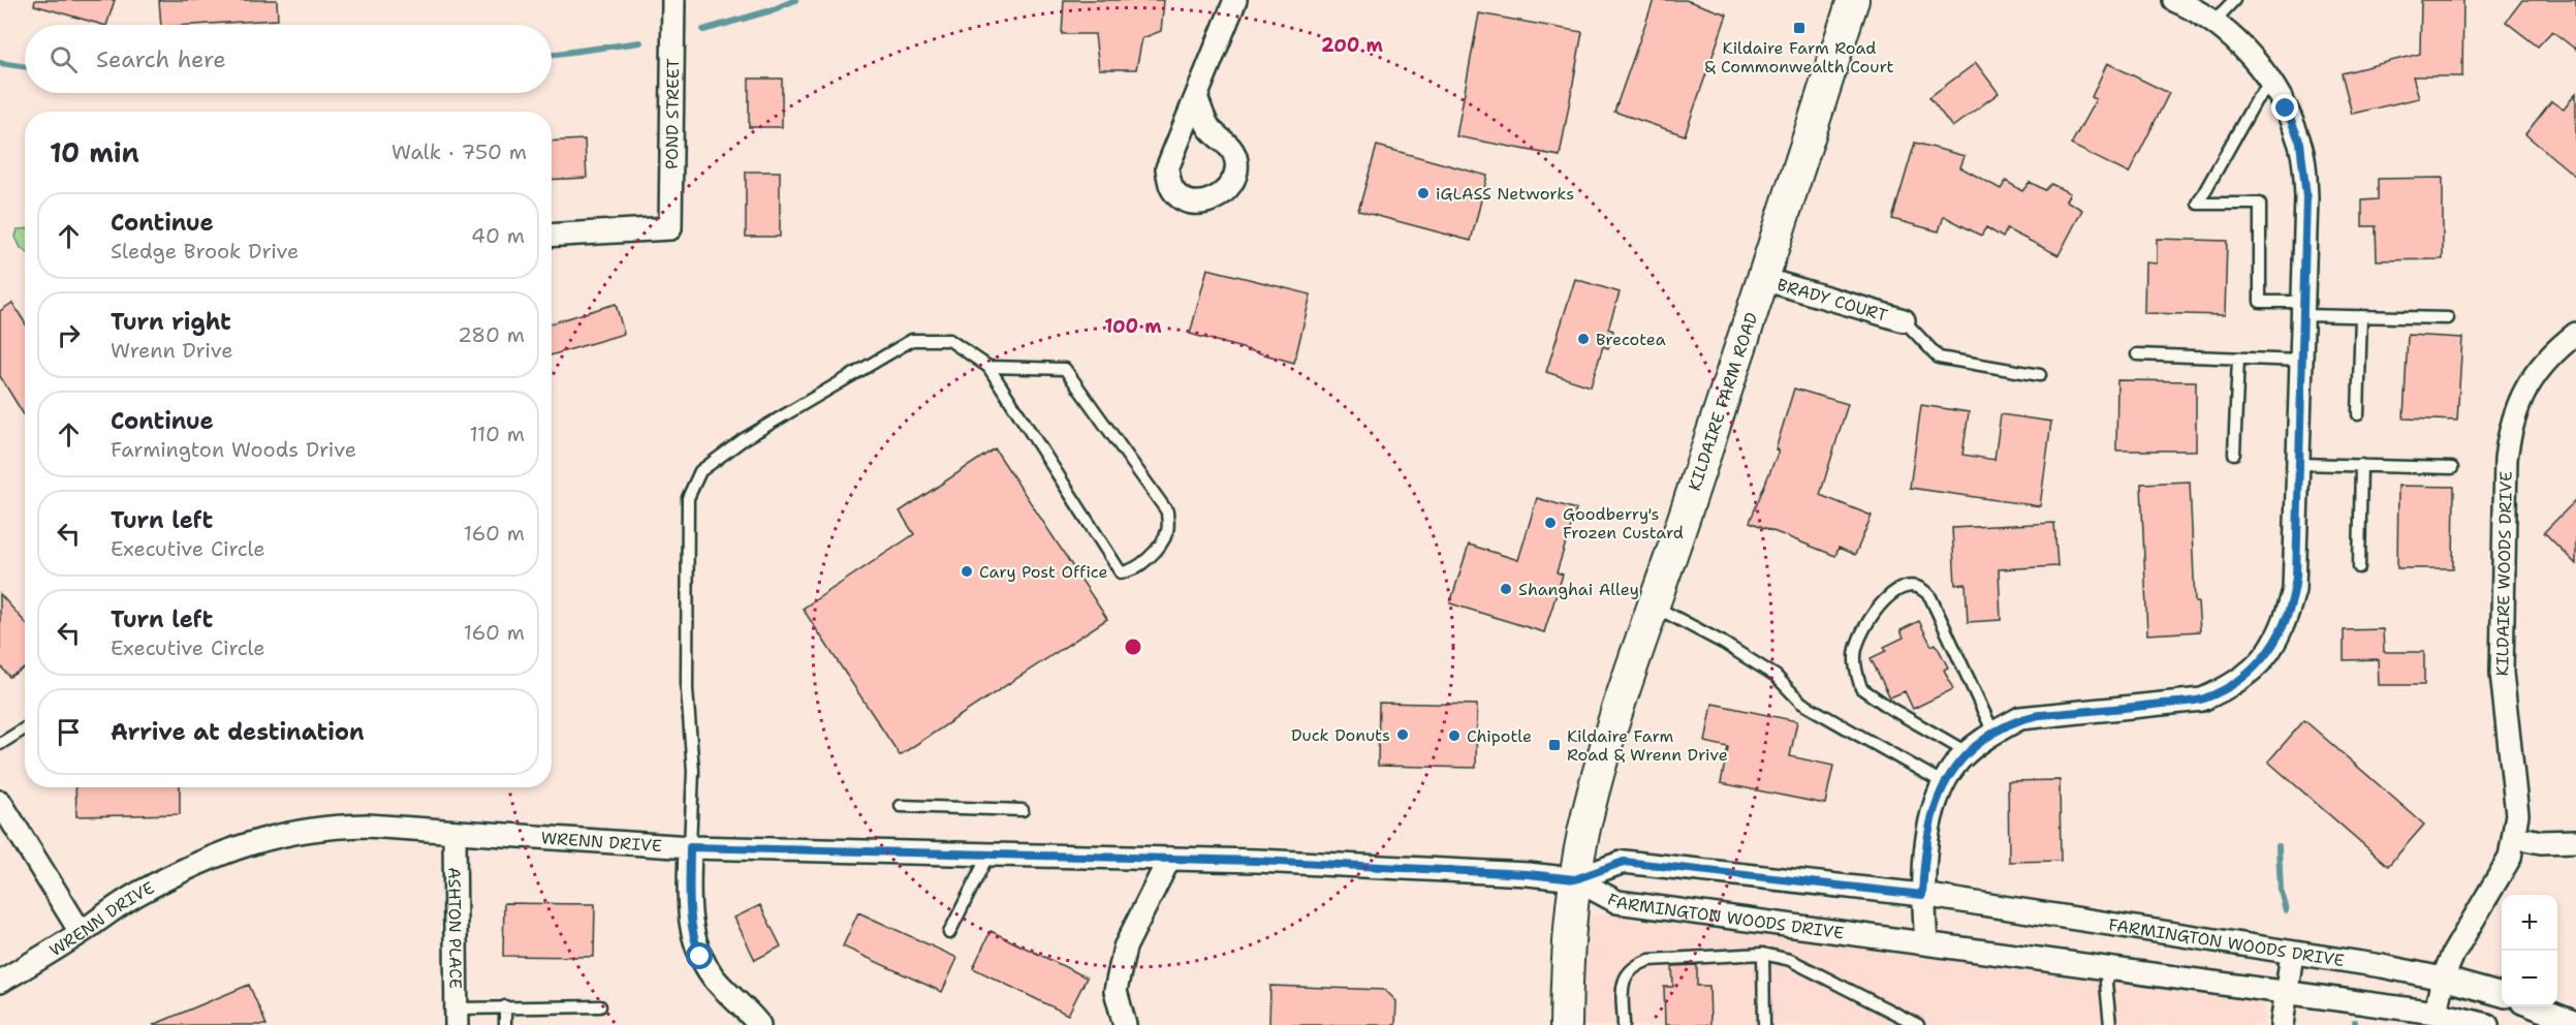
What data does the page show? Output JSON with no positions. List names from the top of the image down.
{
  "streets": {
    "main road": ["KILDAIRE FARM ROAD"],
    "street": [
      "POND STREET",
      "BRADY COURT",
      "KILDAIRE WOODS DRIVE",
      "WRENN DRIVE",
      "FARMINGTON WOODS DRIVE",
      "ASHTON PLACE"
    ]
  },
  "crossings": [
    ["BRADY COURT", "KILDAIRE FARM ROAD"],
    ["KILDAIRE FARM ROAD", "WRENN DRIVE"],
    ["KILDAIRE FARM ROAD", "FARMINGTON WOODS DRIVE"],
    ["KILDAIRE WOODS DRIVE", "FARMINGTON WOODS DRIVE"],
    ["WRENN DRIVE", "FARMINGTON WOODS DRIVE"],
    ["WRENN DRIVE", "ASHTON PLACE"]
  ],
  "places": {
    "transit": ["Kildaire Farm Road & Commonwealth Court", "Kildaire Farm Road & Wrenn Drive"],
    "other": [
      "iGLASS Networks",
      "Brecotea",
      "Goodberry's Frozen Custard",
      "Cary Post Office",
      "Shanghai Alley",
      "Duck Donuts",
      "Chipotle"
    ]
  },
  "page": {
    "search": "Search here",
    "heading": ["10 min", "Walk · 750 m"],
    "list": [
      ["Continue", "Sledge Brook Drive", "40 m"],
      ["Turn right", "Wrenn Drive", "280 m"],
      ["Continue", "Farmington Woods Drive", "110 m"],
      ["Turn left", "Executive Circle", "160 m"],
      ["Turn left", "Executive Circle", "160 m"],
      "Arrive at destination"
    ],
    "map_buttons": ["+", "−"]
  },
  "rings": ["200 m", "100 m"]
}
